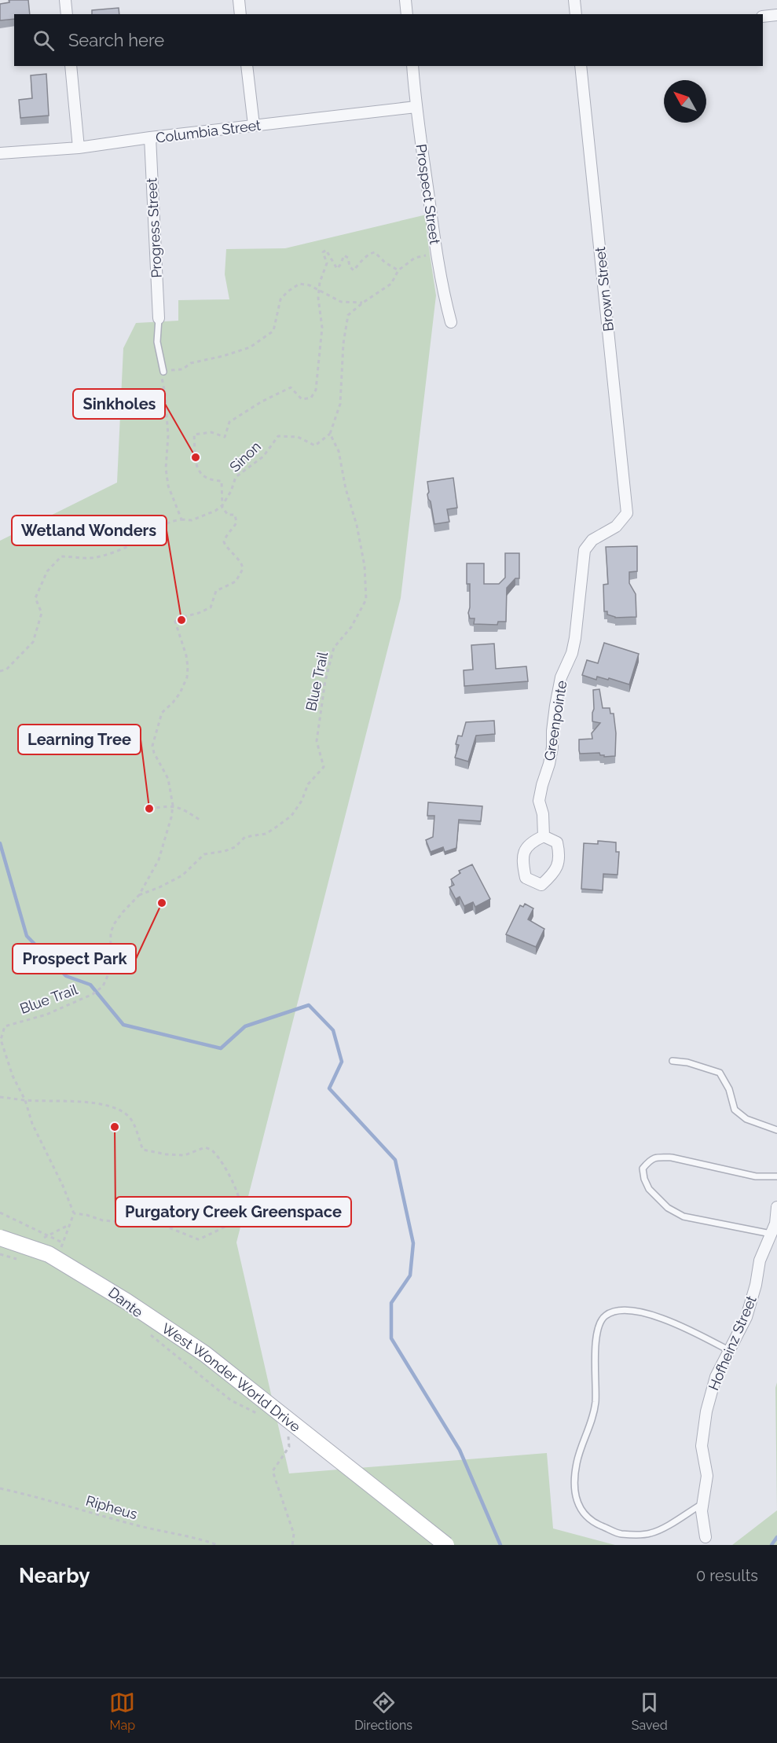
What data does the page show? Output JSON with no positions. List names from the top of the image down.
{
  "streets": {
    "main road": ["West Wonder World Drive"],
    "street": [
      "Columbia Street",
      "Prospect Street",
      "Progress Street",
      "Brown Street",
      "Greenpointe",
      "Hofheinz Street"
    ],
    "path": [
      "Sinon",
      "Blue Trail",
      "Dante",
      "Ripheus"
    ]
  },
  "crossings": [
    ["Columbia Street", "Prospect Street"],
    ["Columbia Street", "Progress Street"],
    ["Brown Street", "Greenpointe"],
    ["Sinon", "Blue Trail"]
  ],
  "places": [
    "Sinkholes",
    "Wetland Wonders",
    "Learning Tree",
    "Prospect Park",
    "Purgatory Creek Greenspace"
  ],
  "north": "top left",
  "page": {
    "search": "Search here",
    "heading": ["Nearby", "0 results"],
    "nav": ["Map", "Directions", "Saved"]
  }
}
